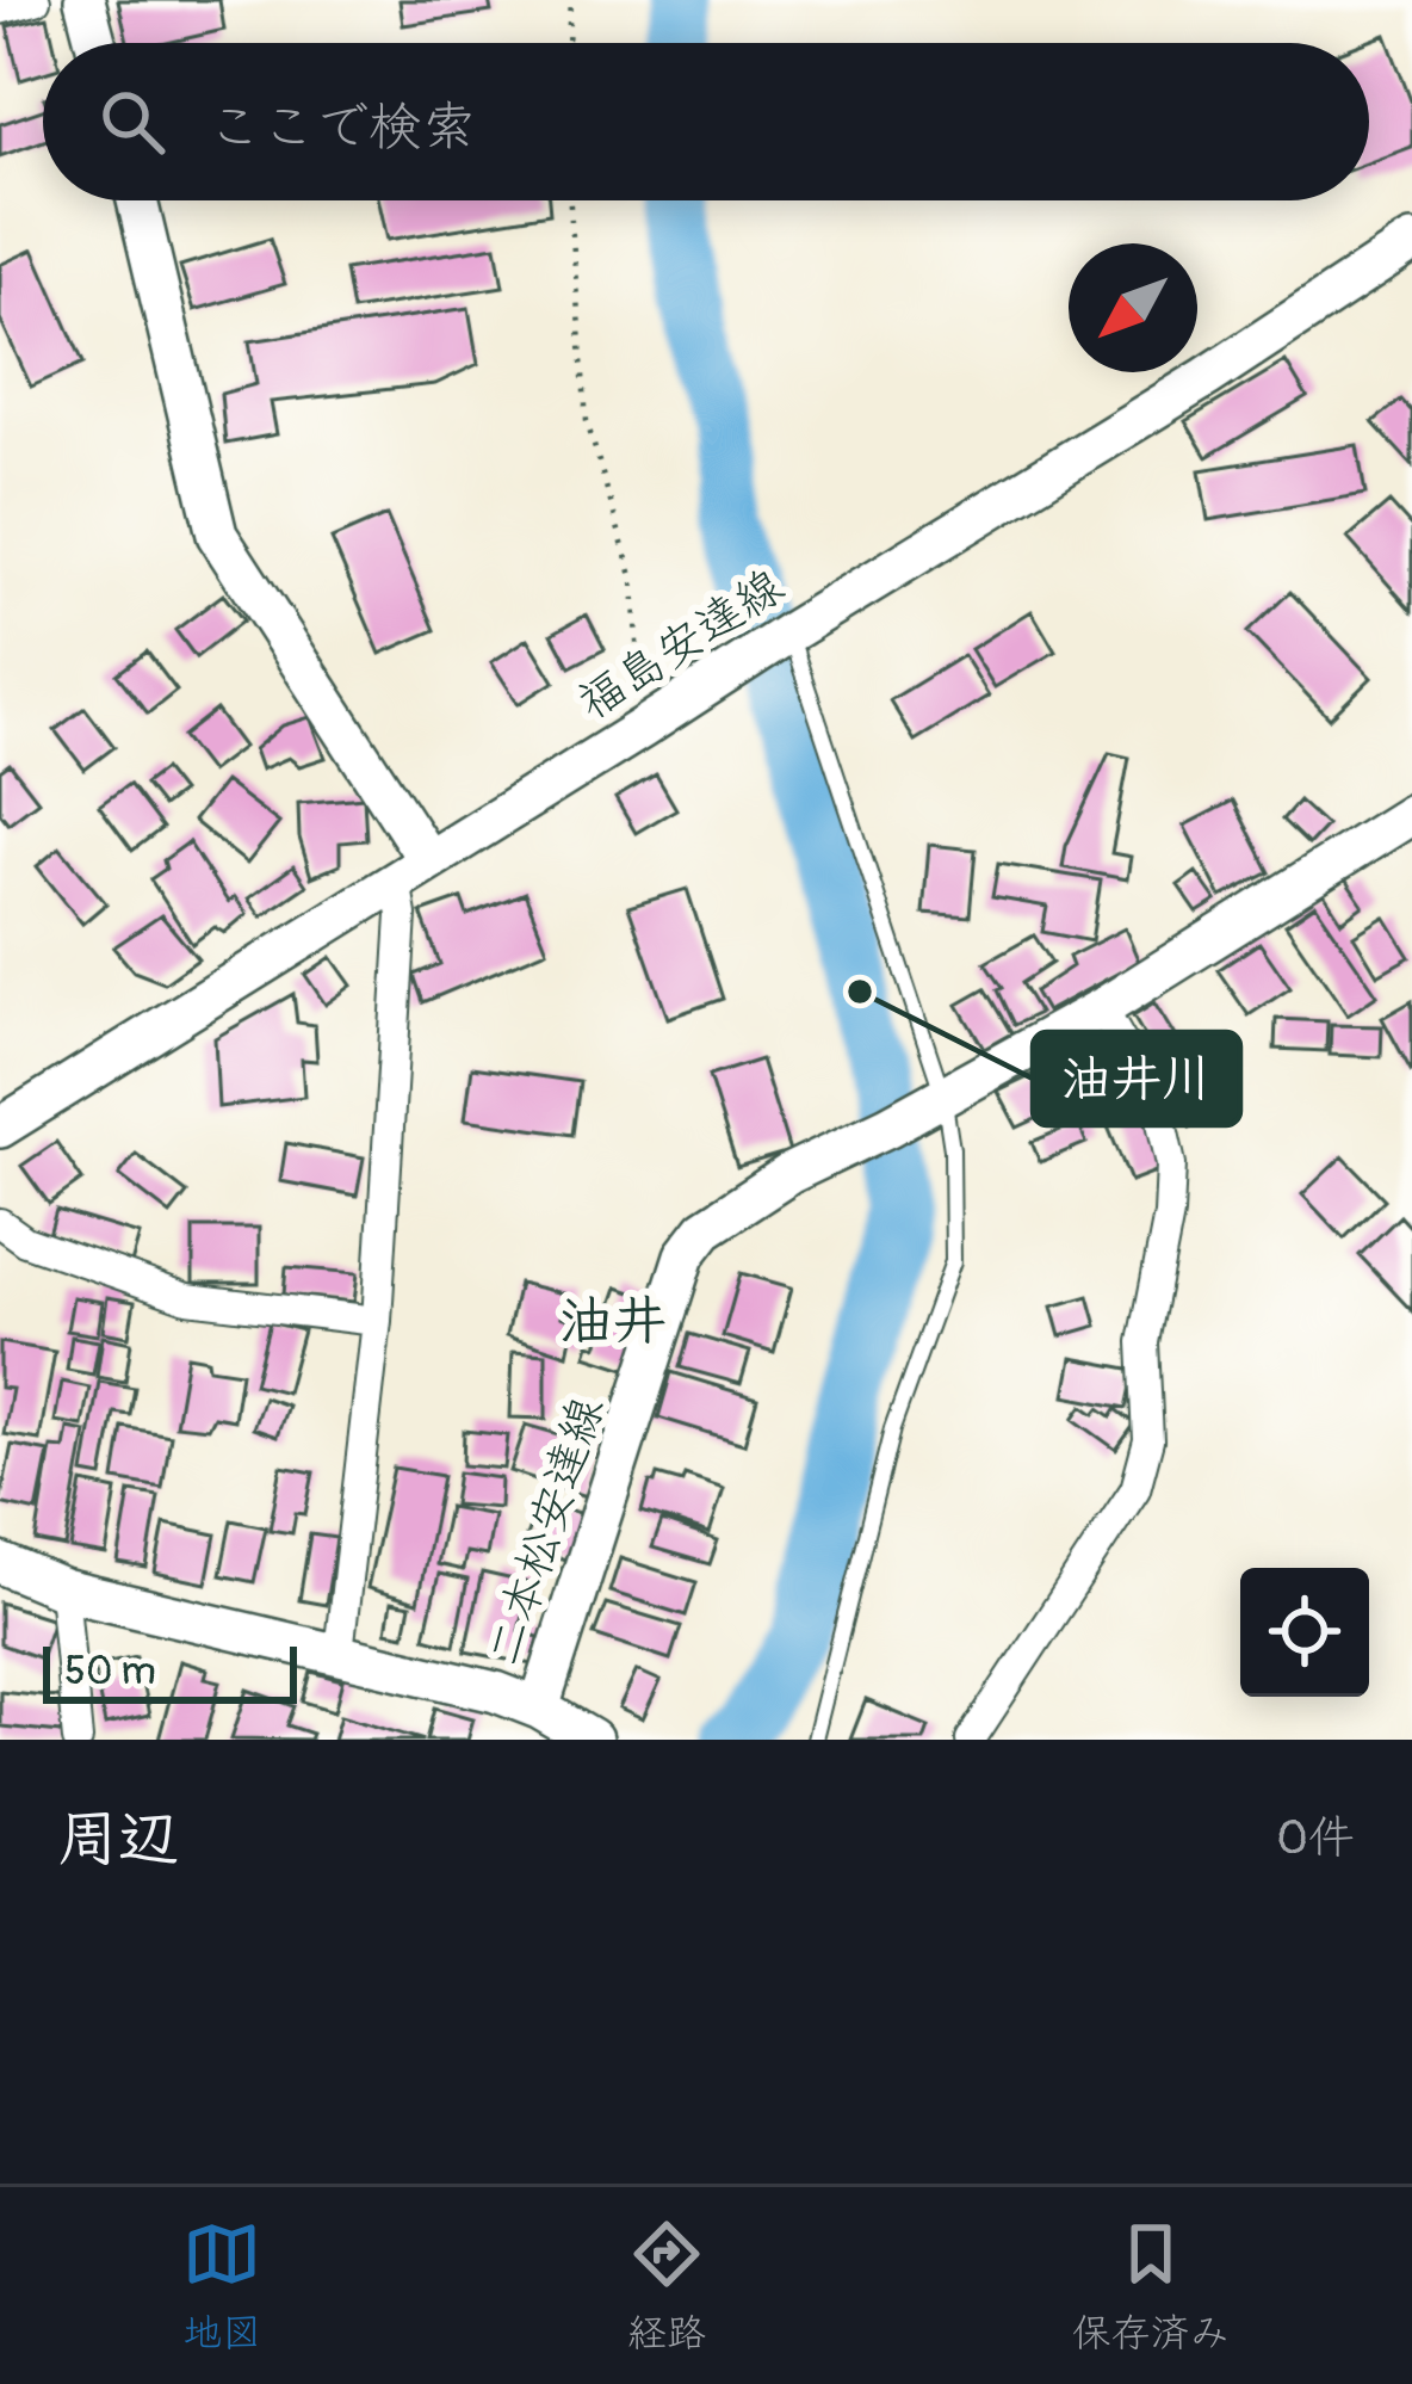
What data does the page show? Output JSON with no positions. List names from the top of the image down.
{
  "streets": {
    "main road": ["福島安達線", "二本松安達線"]
  },
  "districts": ["油井"],
  "places": ["油井川"],
  "scale_bar": "50 m",
  "north": "bottom left",
  "page": {
    "search": "ここで検索",
    "scale": "50 m",
    "heading": ["周辺", "0件"],
    "nav": ["地図", "経路", "保存済み"]
  }
}
